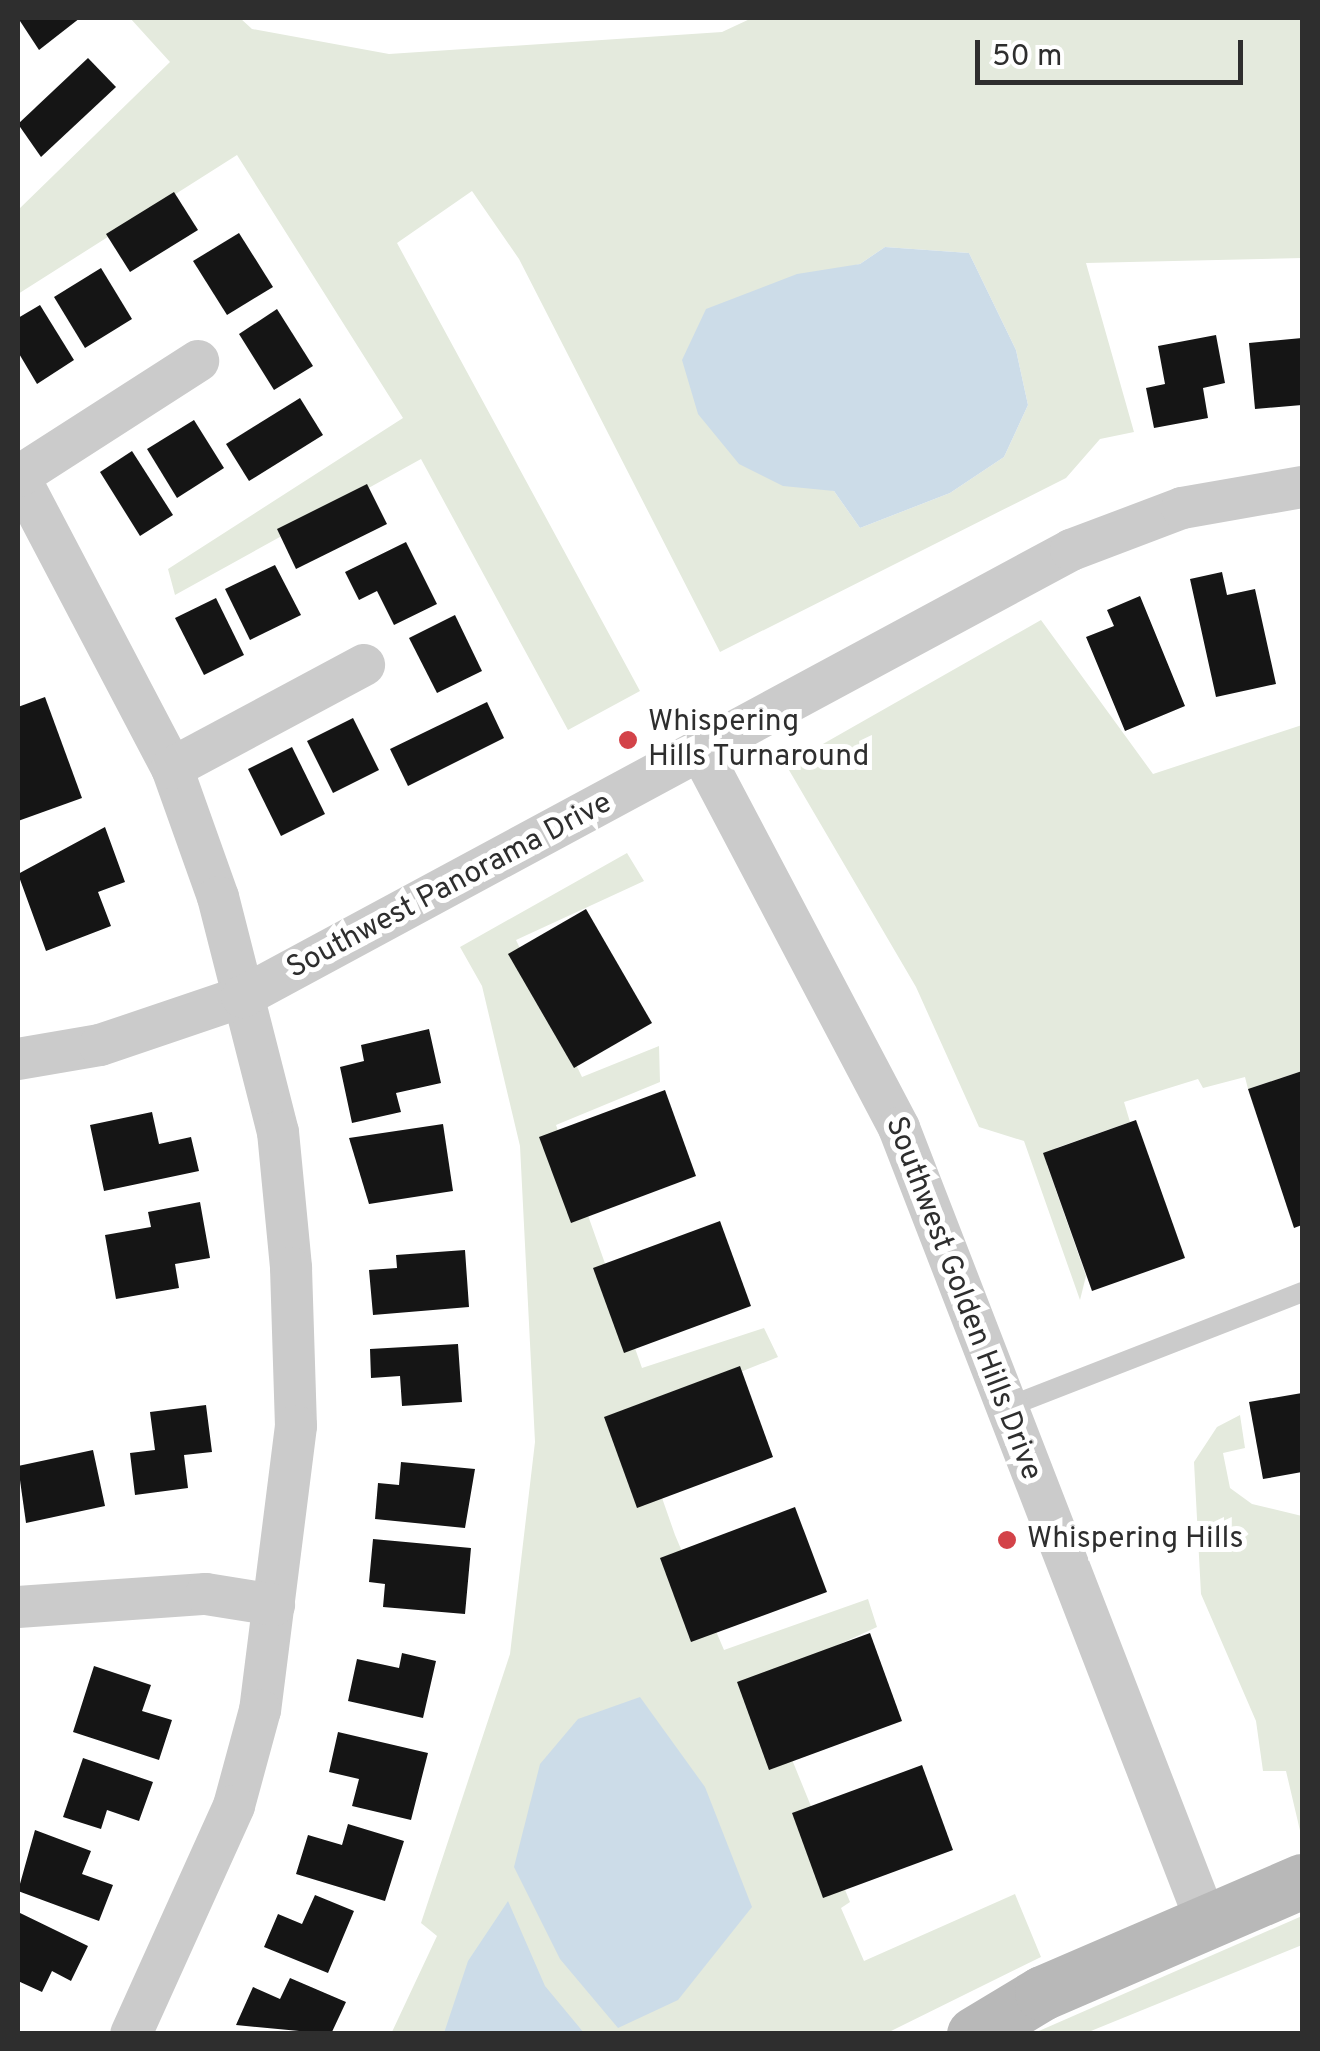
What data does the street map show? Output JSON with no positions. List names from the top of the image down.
{
  "streets": {
    "street": ["Southwest Panorama Drive", "Southwest Golden Hills Drive"]
  },
  "crossings": [
    ["Southwest Panorama Drive", "Southwest Golden Hills Drive"]
  ],
  "places": ["Whispering Hills Turnaround", "Whispering Hills"],
  "scale_bar": "50 m"
}
